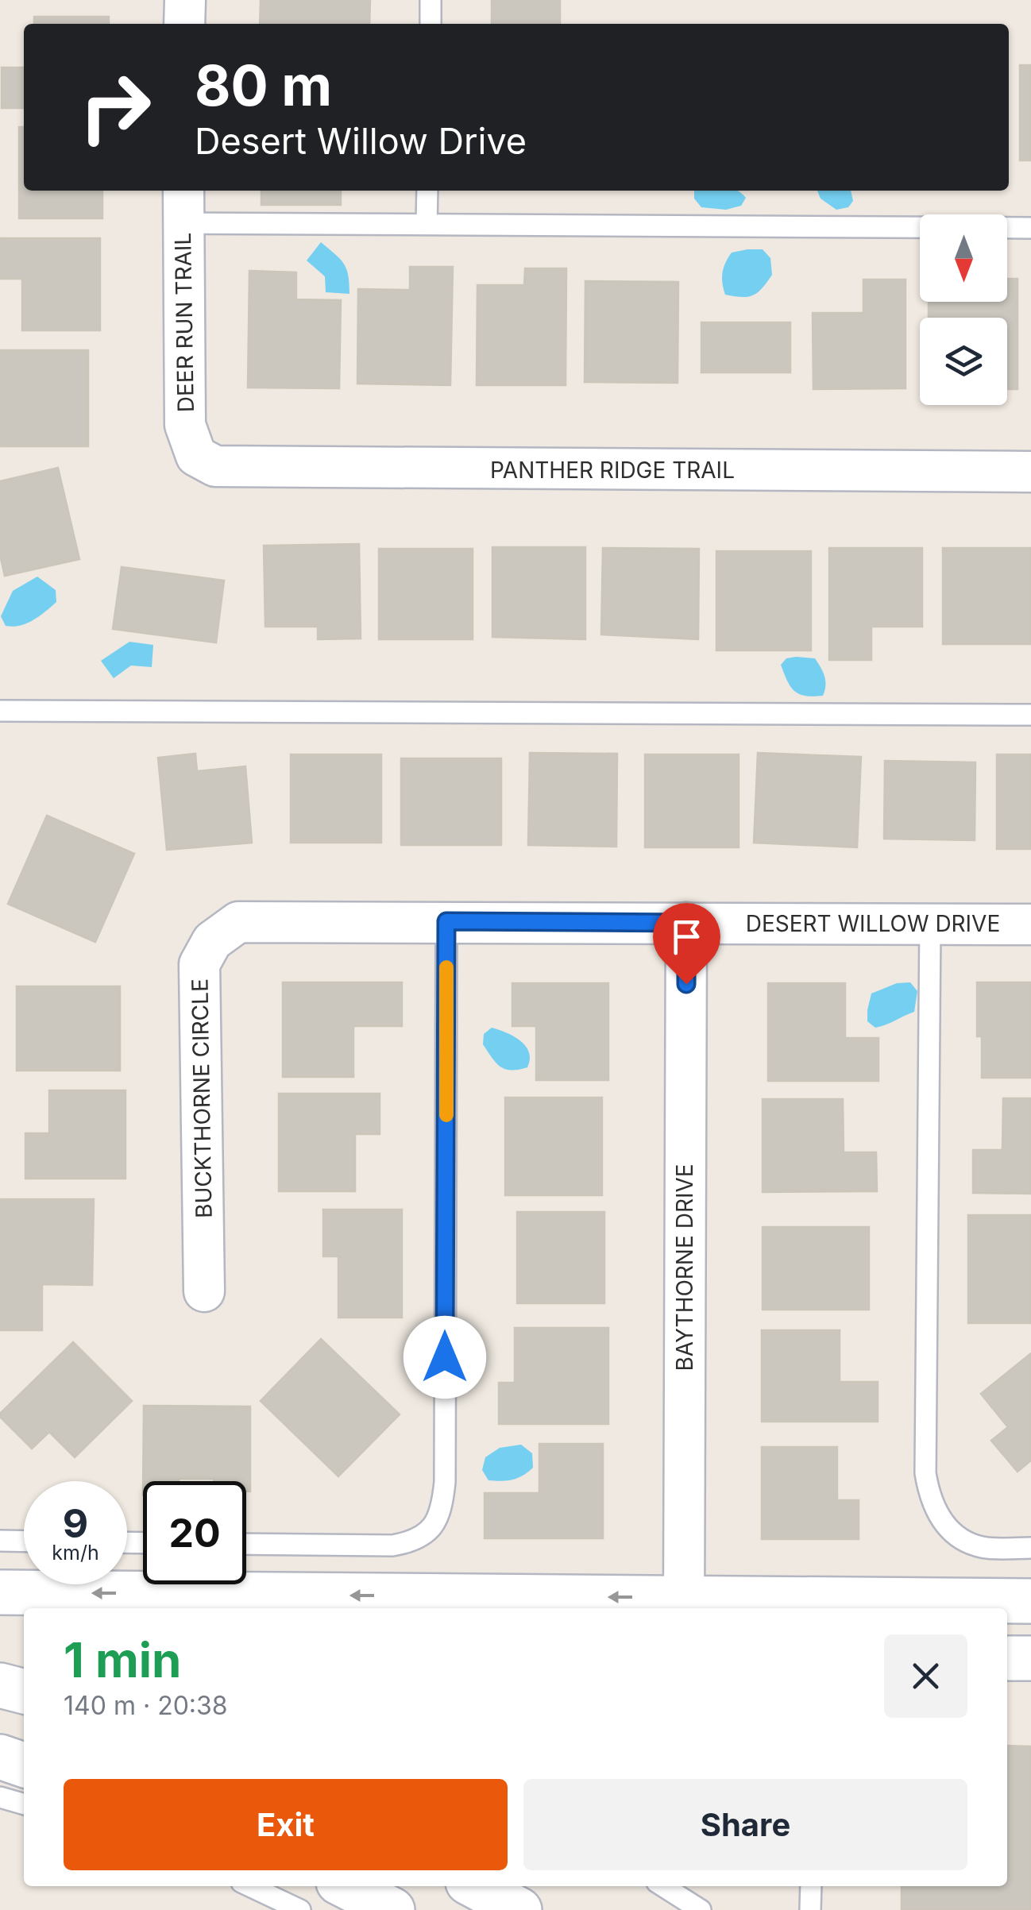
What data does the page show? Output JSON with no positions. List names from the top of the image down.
{
  "streets": {
    "street": [
      "DEER RUN TRAIL",
      "PANTHER RIDGE TRAIL",
      "DESERT WILLOW DRIVE",
      "BUCKTHORNE CIRCLE",
      "BAYTHORNE DRIVE"
    ]
  },
  "crossings": [
    ["DEER RUN TRAIL", "PANTHER RIDGE TRAIL"],
    ["DESERT WILLOW DRIVE", "BUCKTHORNE CIRCLE"],
    ["DESERT WILLOW DRIVE", "BAYTHORNE DRIVE"]
  ],
  "north": "bottom",
  "page": {
    "turn": ["80 m", "Desert Willow Drive"],
    "speed": "9 km/h",
    "limit": "20",
    "heading": ["1 min", "140 m · 20:38"],
    "buttons": ["Exit", "Share"]
  }
}
